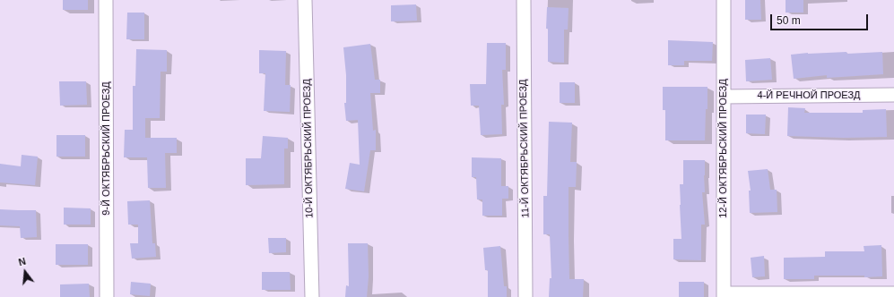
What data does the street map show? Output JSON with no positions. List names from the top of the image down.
{
  "streets": {
    "street": [
      "4-Й РЕЧНОЙ ПРОЕЗД",
      "9-Й ОКТЯБРЬСКИЙ ПРОЕЗД",
      "10-Й ОКТЯБРЬСКИЙ ПРОЕЗД",
      "11-Й ОКТЯБРЬСКИЙ ПРОЕЗД",
      "12-Й ОКТЯБРЬСКИЙ ПРОЕЗД"
    ]
  },
  "crossings": [
    ["4-Й РЕЧНОЙ ПРОЕЗД", "12-Й ОКТЯБРЬСКИЙ ПРОЕЗД"]
  ],
  "scale_bar": "50 m",
  "north": "top"
}
